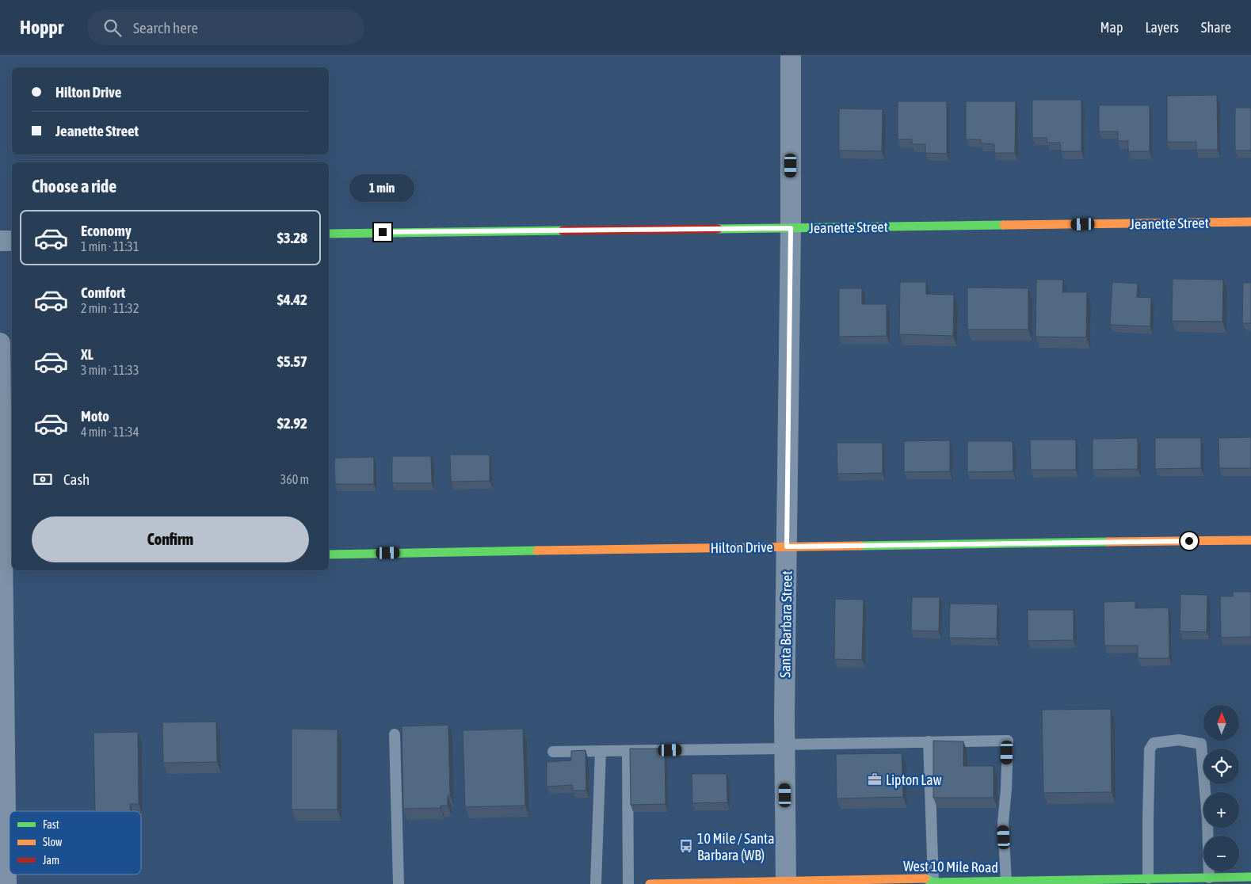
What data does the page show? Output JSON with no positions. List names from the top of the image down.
{
  "streets": {
    "street": [
      "Jeanette Street",
      "Hilton Drive",
      "Santa Barbara Street",
      "West 10 Mile Road"
    ]
  },
  "crossings": [
    ["Jeanette Street", "Santa Barbara Street"],
    ["Hilton Drive", "Santa Barbara Street"],
    ["Santa Barbara Street", "West 10 Mile Road"]
  ],
  "places": {
    "office": ["Lipton Law"],
    "bus stop": ["10 Mile / Santa Barbara (WB)"]
  },
  "legend": ["Fast", "Slow", "Jam"],
  "north": "top",
  "page": {
    "header": "Hoppr",
    "search": "Search here",
    "nav": ["Map", "Layers", "Share"],
    "banner": ["Hilton Drive", "Jeanette Street"],
    "heading": "Choose a ride",
    "bubble": "1 min",
    "list": [
      {
        "name": "Economy",
        "note": "1 min · 11:31",
        "value": "$3.28"
      },
      {
        "name": "Comfort",
        "note": "2 min · 11:32",
        "value": "$4.42"
      },
      {
        "name": "XL",
        "note": "3 min · 11:33",
        "value": "$5.57"
      },
      {
        "name": "Moto",
        "note": "4 min · 11:34",
        "value": "$2.92"
      }
    ],
    "pay": ["Cash", "360 m"],
    "buttons": "Confirm",
    "map_buttons": ["+", "−"]
  }
}
